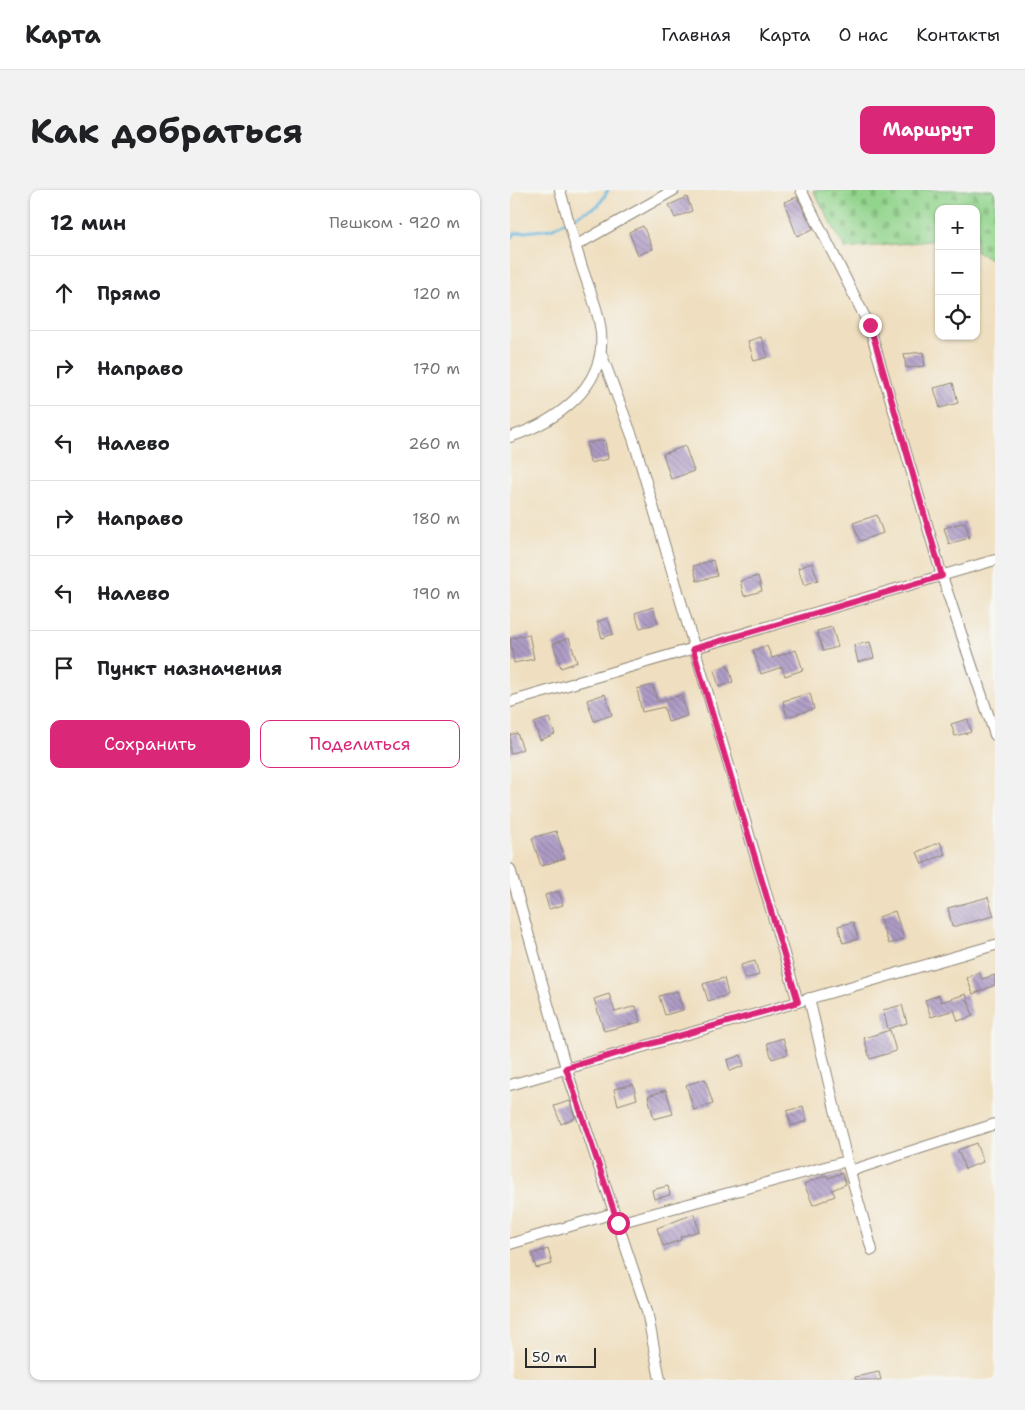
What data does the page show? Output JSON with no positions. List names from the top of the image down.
{
  "scale_bar": "50 m",
  "page": {
    "header": "Карта",
    "nav": [
      "Главная",
      "Карта",
      "О нас",
      "Контакты"
    ],
    "buttons": [
      "Маршрут",
      ["Сохранить", "Поделиться"]
    ],
    "title": "Как добраться",
    "heading": ["12 мин", "Пешком · 920 m"],
    "map_buttons": ["+", "−"],
    "list": [
      ["Прямо", "120 m"],
      ["Направо", "170 m"],
      ["Налево", "260 m"],
      ["Направо", "180 m"],
      ["Налево", "190 m"],
      "Пункт назначения"
    ],
    "scale": "50 m"
  }
}
